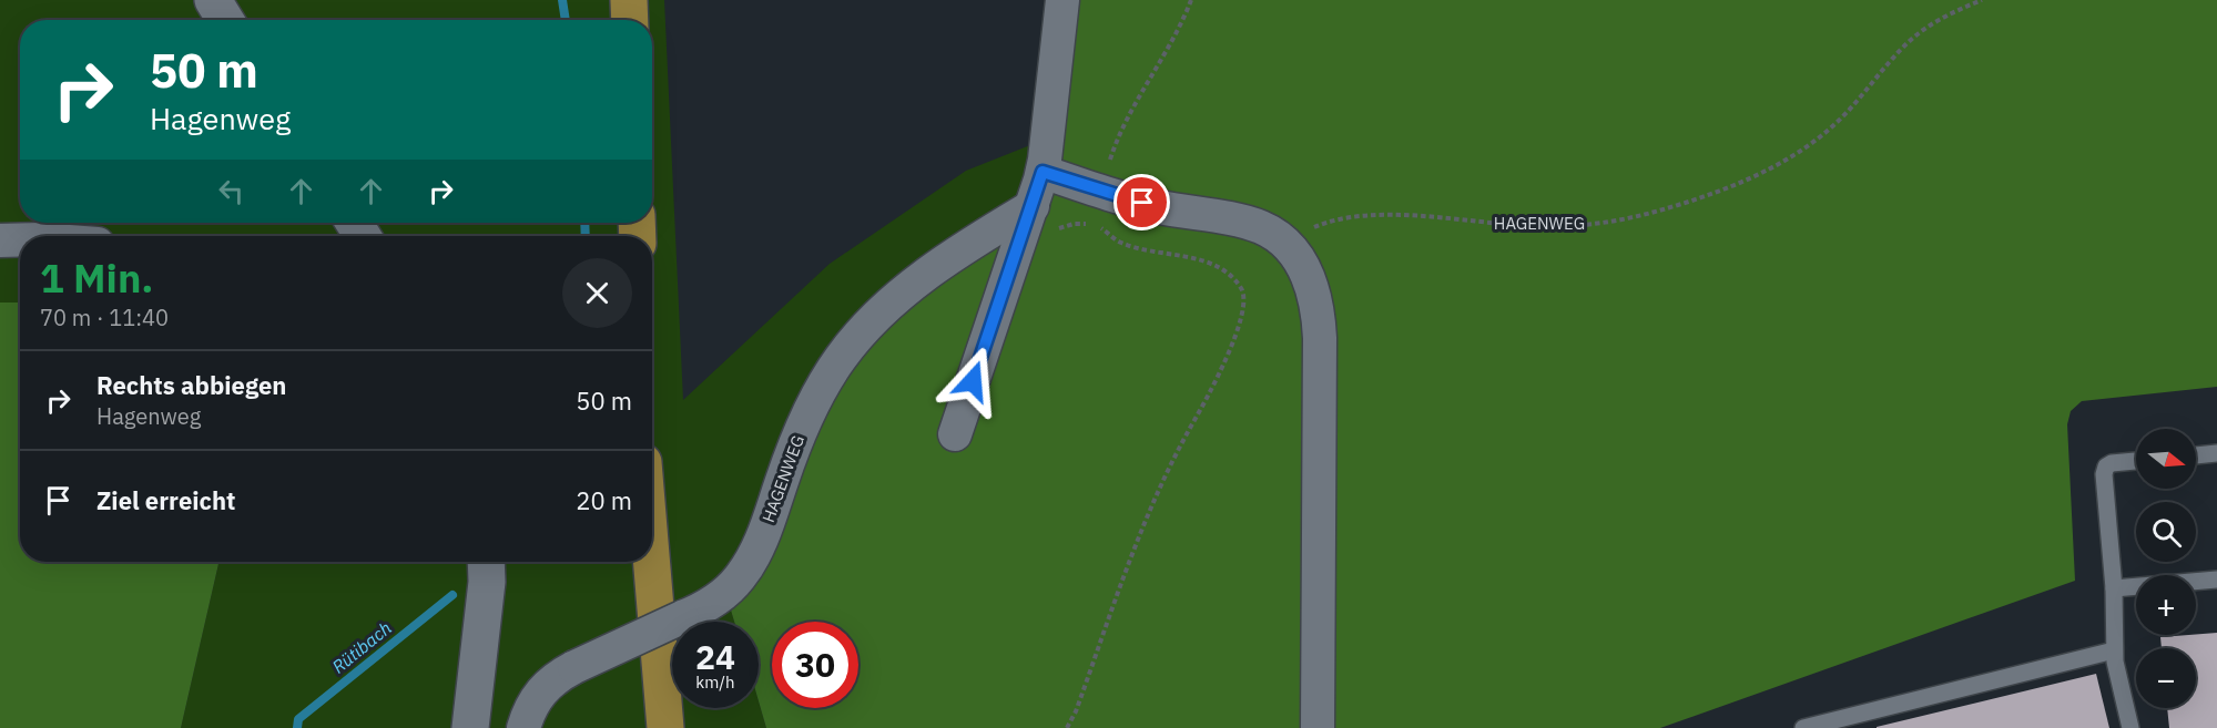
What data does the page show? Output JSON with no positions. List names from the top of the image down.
{
  "streets": {
    "street": ["HAGENWEG"]
  },
  "water": ["Rütibach"],
  "north": "right",
  "page": {
    "turn": ["50 m", "Hagenweg"],
    "heading": ["1 Min.", "70 m · 11:40"],
    "list": [
      {
        "name": "Rechts abbiegen",
        "note": "Hagenweg",
        "value": "50 m"
      },
      {
        "name": "Ziel erreicht",
        "value": "20 m"
      }
    ],
    "map_buttons": ["+", "−"],
    "speed": "24 km/h",
    "limit": "30"
  }
}
